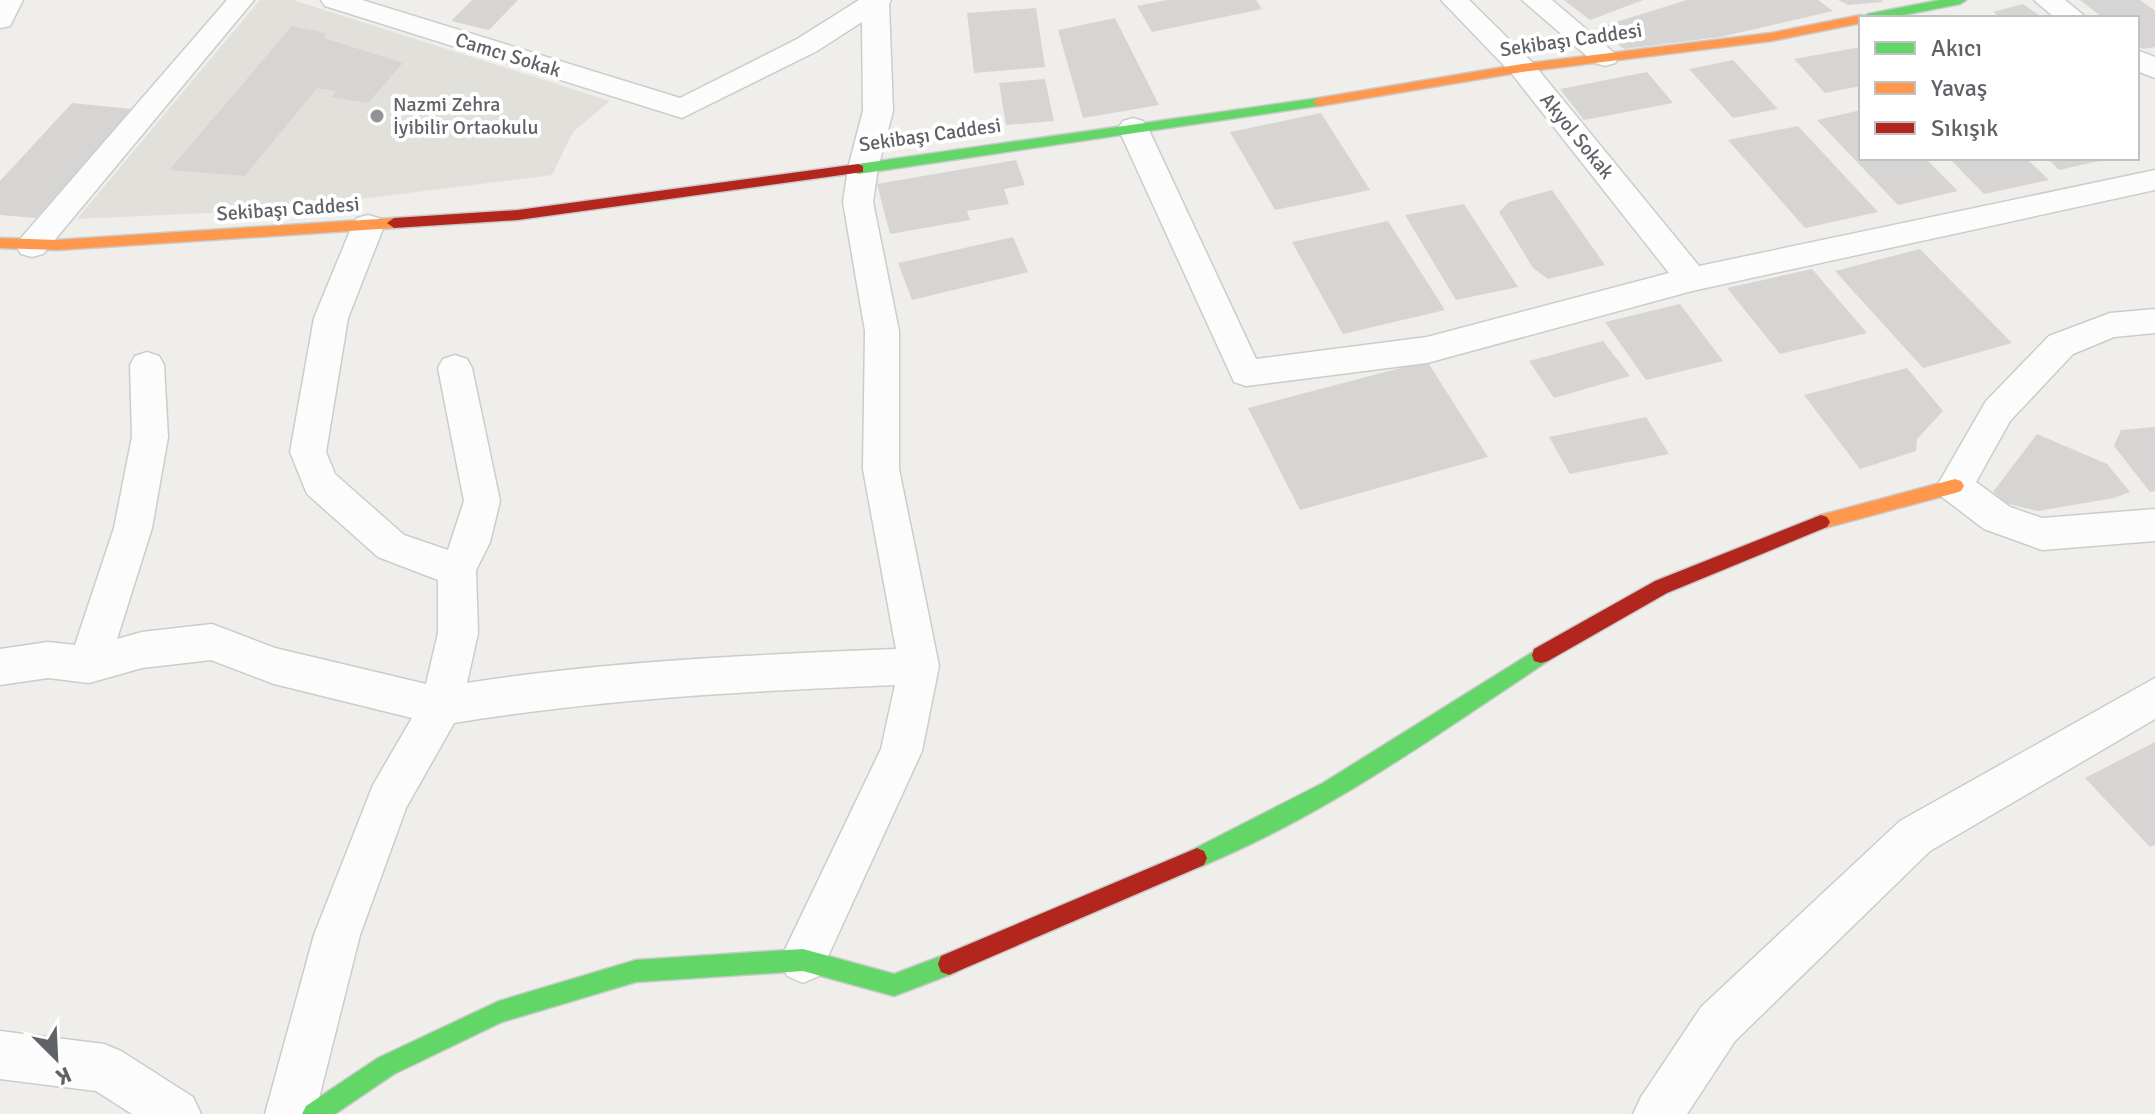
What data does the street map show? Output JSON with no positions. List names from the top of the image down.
{
  "streets": {
    "street": ["Sekibaşı Caddesi", "Camcı Sokak", "Akyol Sokak"]
  },
  "crossings": [
    ["Sekibaşı Caddesi", "Akyol Sokak"]
  ],
  "places": ["Nazmi Zehra İyibilir Ortaokulu"],
  "legend": ["Akıcı", "Yavaş", "Sıkışık"],
  "north": "bottom right"
}
